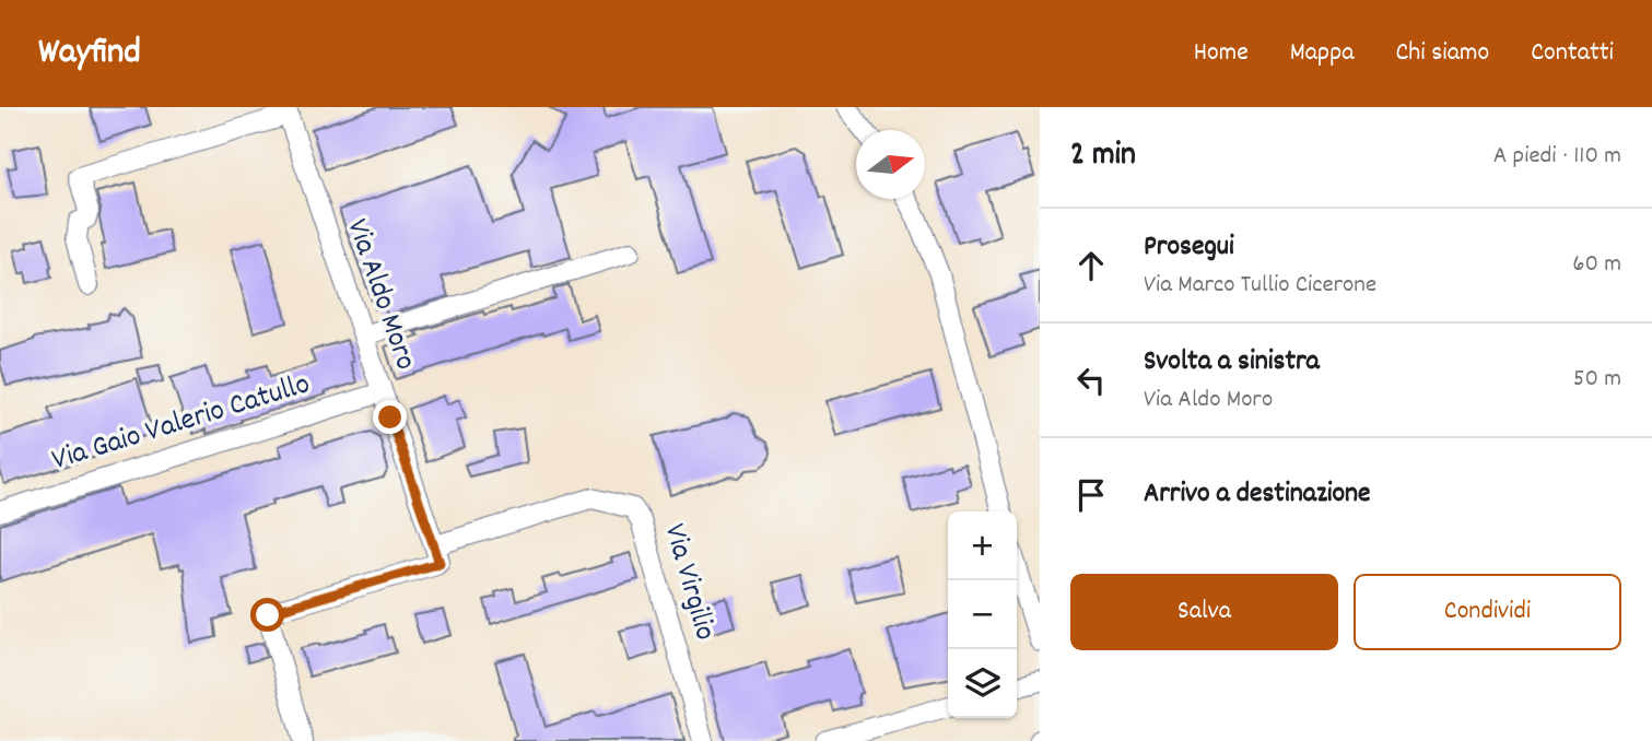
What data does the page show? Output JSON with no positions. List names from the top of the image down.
{
  "streets": {
    "street": ["Via Aldo Moro", "Via Gaio Valerio Catullo", "Via Virgilio"]
  },
  "crossings": [
    ["Via Aldo Moro", "Via Gaio Valerio Catullo"],
    ["Via Aldo Moro", "Via Virgilio"]
  ],
  "north": "right",
  "page": {
    "header": "Wayfind",
    "nav": [
      "Home",
      "Mappa",
      "Chi siamo",
      "Contatti"
    ],
    "heading": ["2 min", "A piedi · 110 m"],
    "list": [
      ["Prosegui", "Via Marco Tullio Cicerone", "60 m"],
      ["Svolta a sinistra", "Via Aldo Moro", "50 m"],
      "Arrivo a destinazione"
    ],
    "map_buttons": ["+", "−"],
    "buttons": ["Salva", "Condividi"]
  }
}
